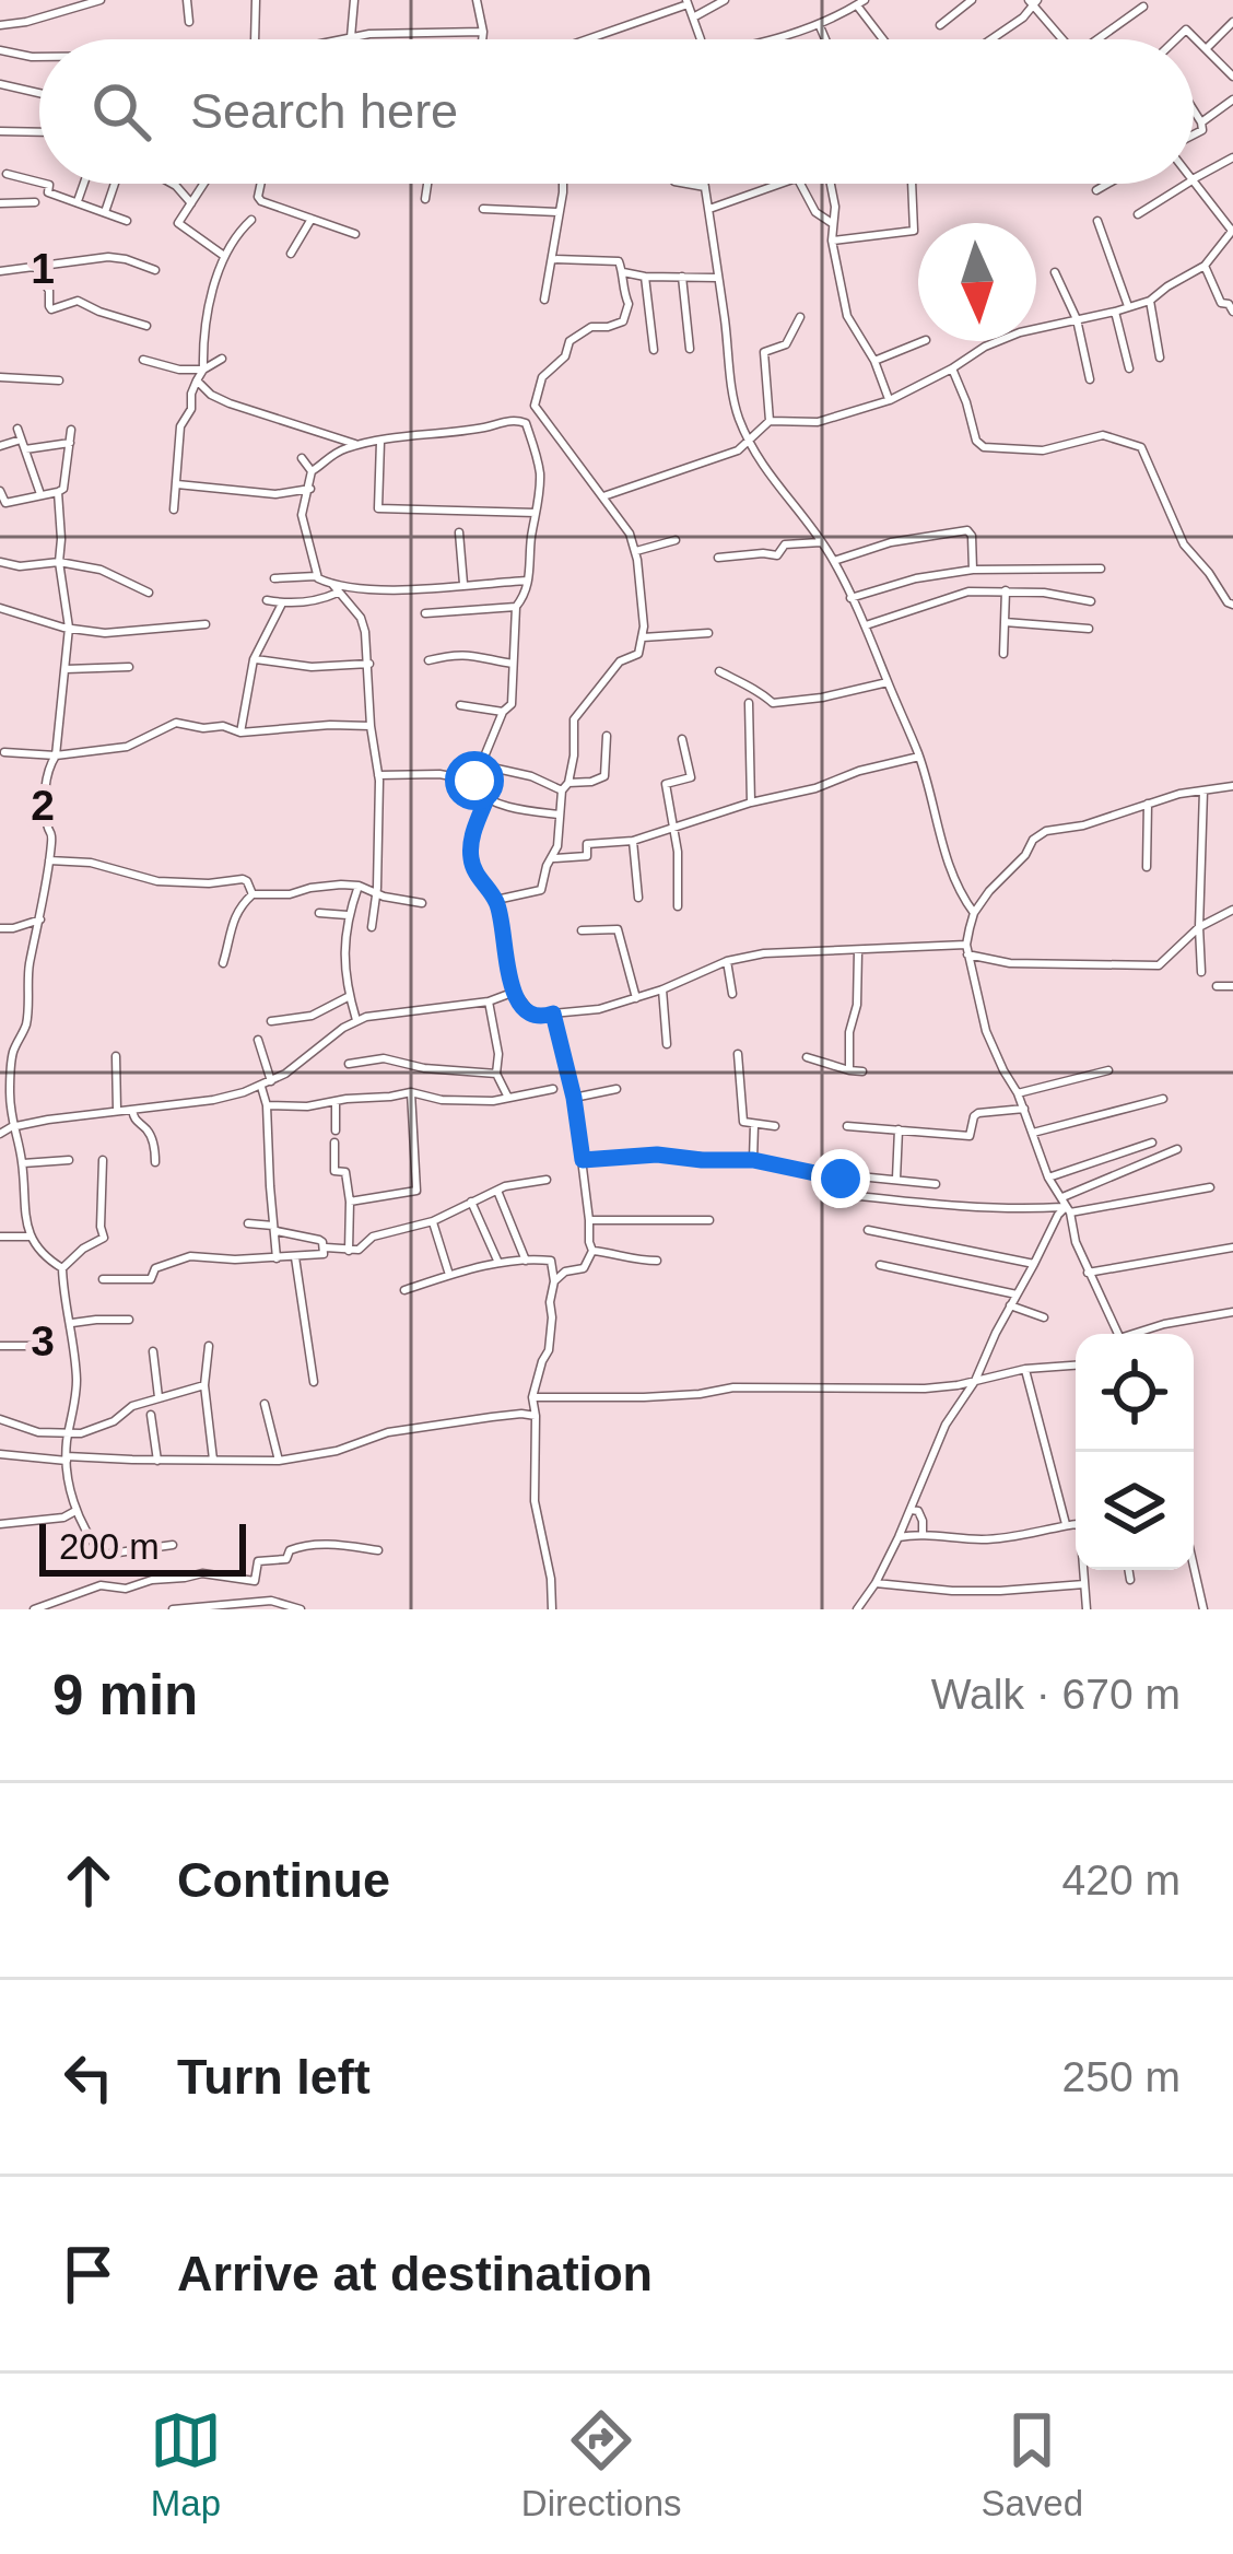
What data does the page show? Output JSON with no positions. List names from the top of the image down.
{
  "scale_bar": "200 m",
  "north": "bottom",
  "page": {
    "search": "Search here",
    "scale": "200 m",
    "heading": ["9 min", "Walk · 670 m"],
    "list": [
      ["Continue", "420 m"],
      ["Turn left", "250 m"],
      "Arrive at destination"
    ],
    "nav": ["Map", "Directions", "Saved"]
  },
  "grid": {
    "rows": ["1", "2", "3"]
  }
}
